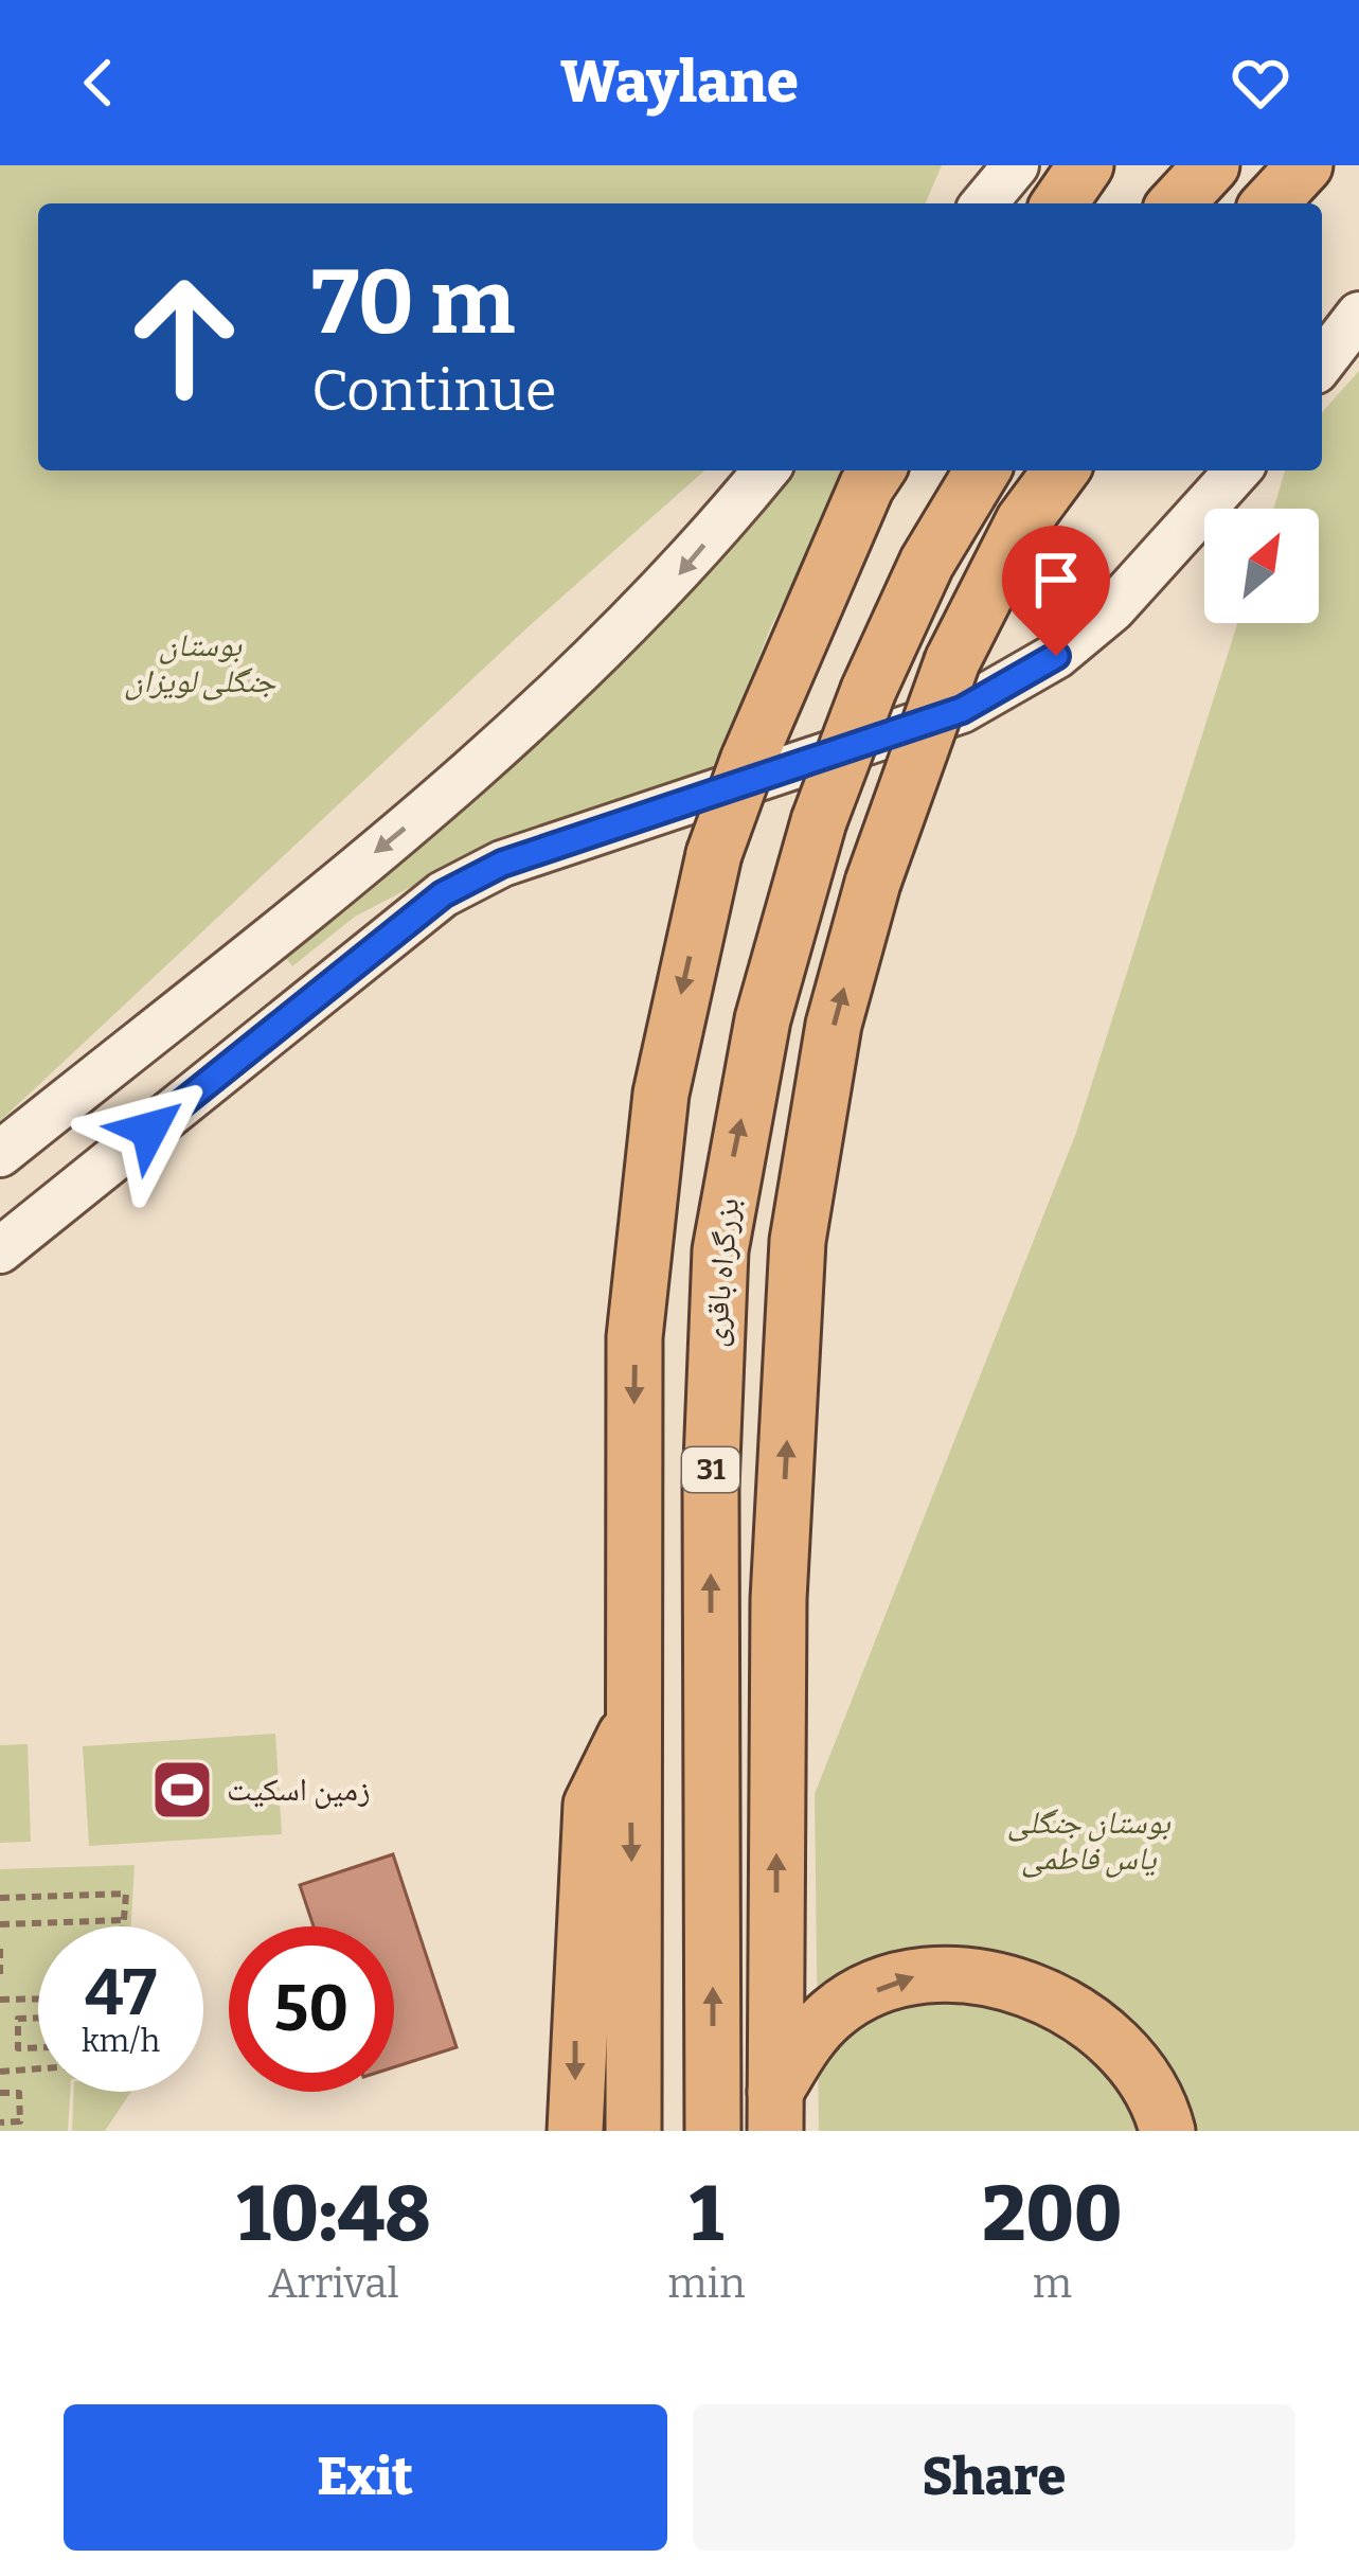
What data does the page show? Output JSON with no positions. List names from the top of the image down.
{
  "streets": {
    "highway": ["بزرگراه باقری", "31"]
  },
  "parks": ["بوستان جنگلی لویزان", "بوستان جنگلی یاس فاطمی"],
  "places": {
    "sports": ["زمین اسکیت"]
  },
  "north": "top right",
  "page": {
    "header": "Waylane",
    "turn": ["70 m", "Continue"],
    "speed": "47 km/h",
    "limit": "50",
    "eta": [
      "10:48",
      "Arrival",
      "1",
      "min",
      "200",
      "m"
    ],
    "buttons": ["Exit", "Share"]
  }
}
